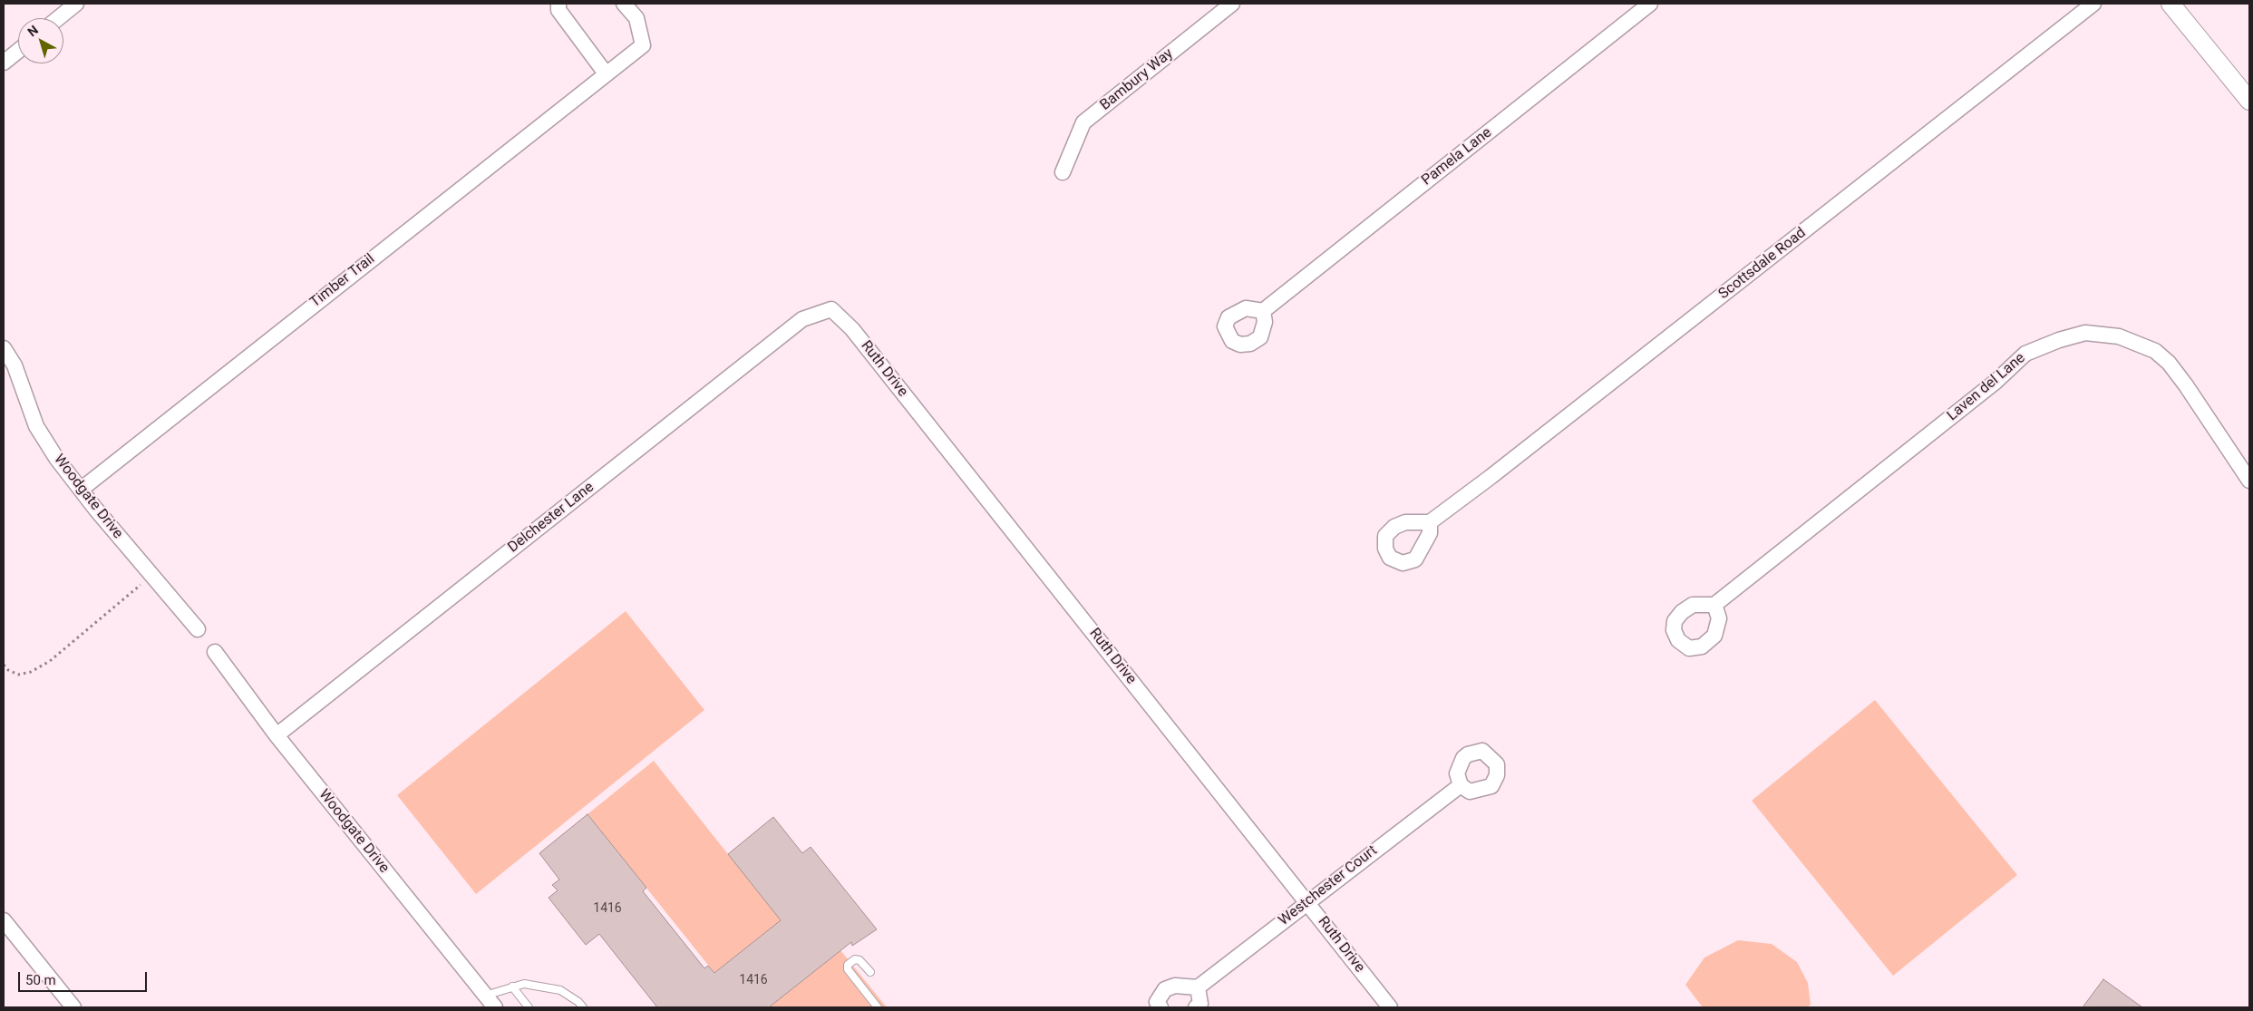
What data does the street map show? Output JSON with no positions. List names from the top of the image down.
{
  "streets": {
    "street": [
      "Bambury Way",
      "Pamela Lane",
      "Scottsdale Road",
      "Timber Trail",
      "Ruth Drive",
      "Laven del Lane",
      "Woodgate Drive",
      "Delchester Lane",
      "Westchester Court"
    ]
  },
  "crossings": [
    ["Timber Trail", "Woodgate Drive"],
    ["Ruth Drive", "Delchester Lane"],
    ["Ruth Drive", "Westchester Court"],
    ["Woodgate Drive", "Delchester Lane"]
  ],
  "house_numbers": ["1416", "1416"],
  "scale_bar": "50 m",
  "north": "top left"
}
